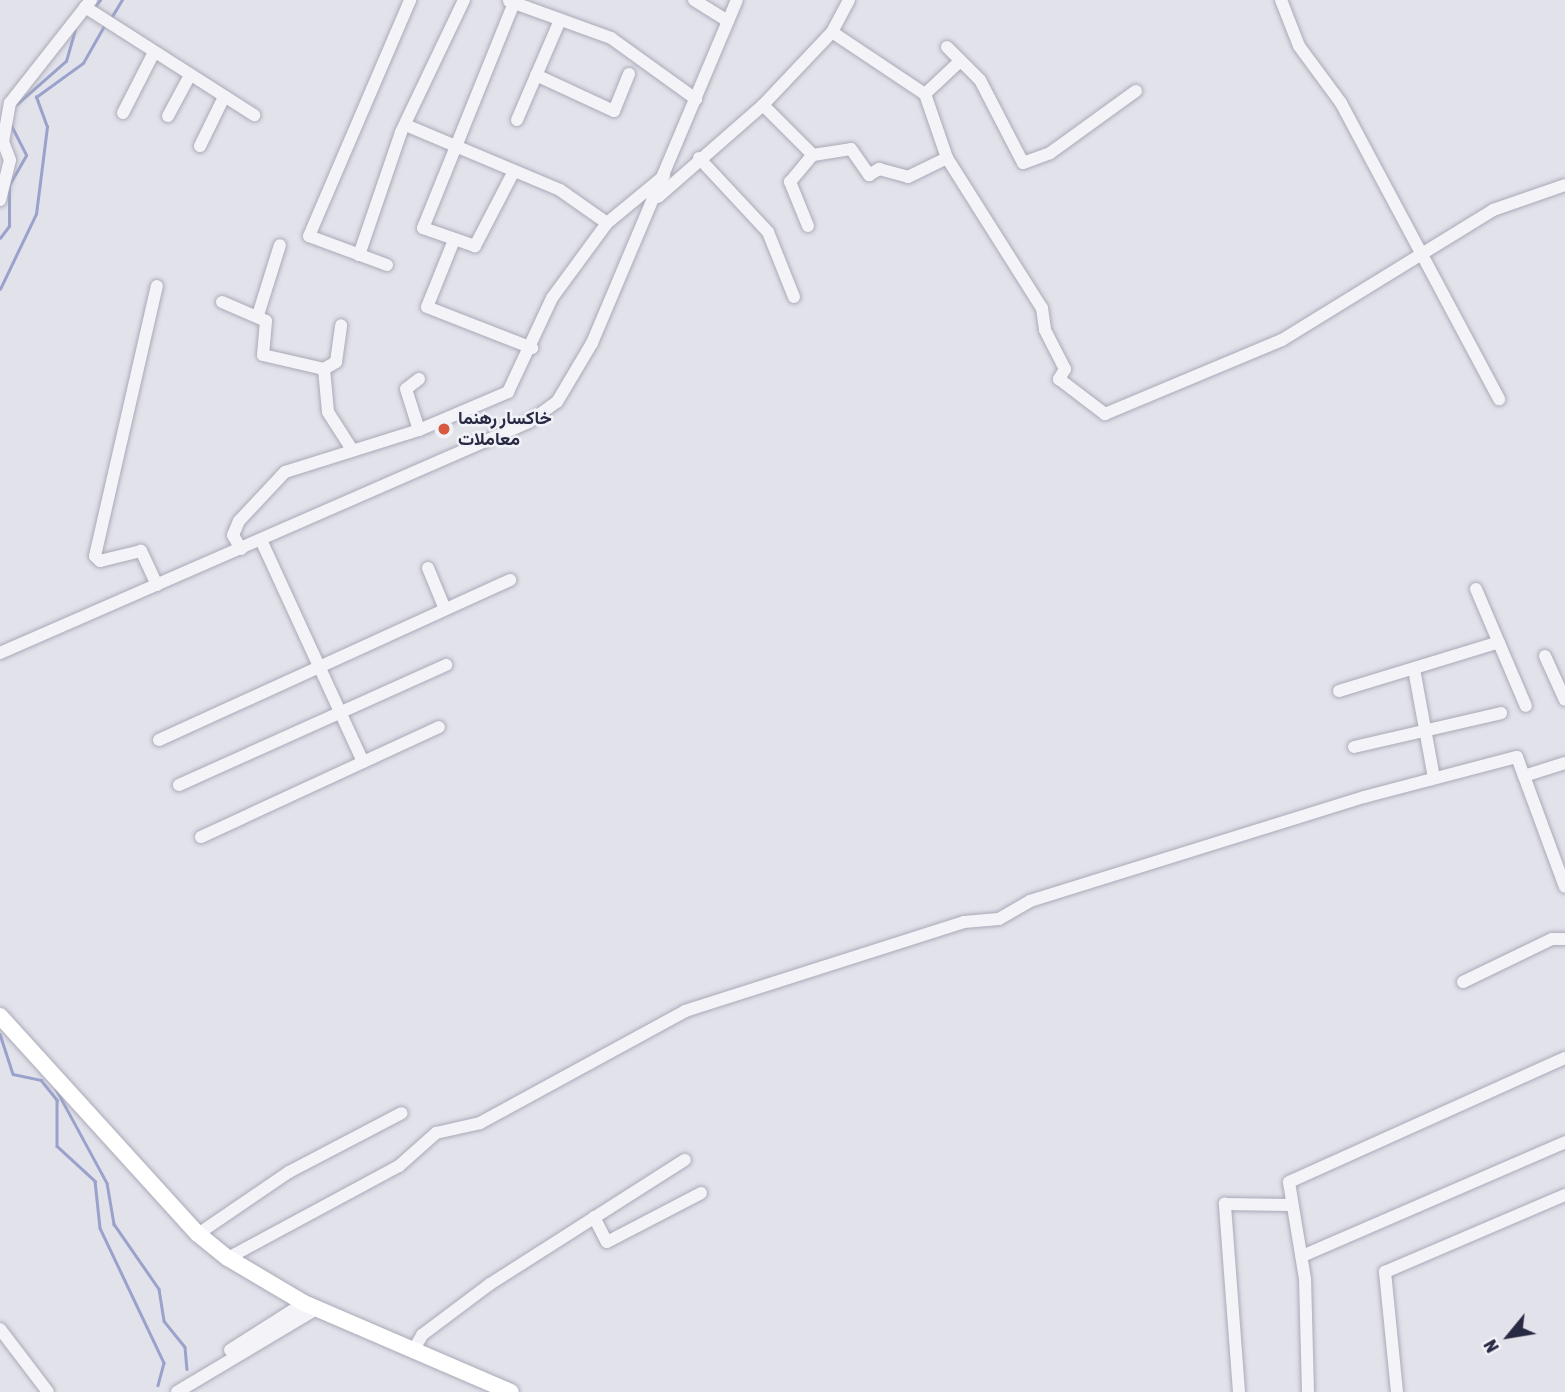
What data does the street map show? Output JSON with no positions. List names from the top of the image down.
{
  "places": ["خاکسار رهنما معاملات"],
  "north": "bottom left"
}
